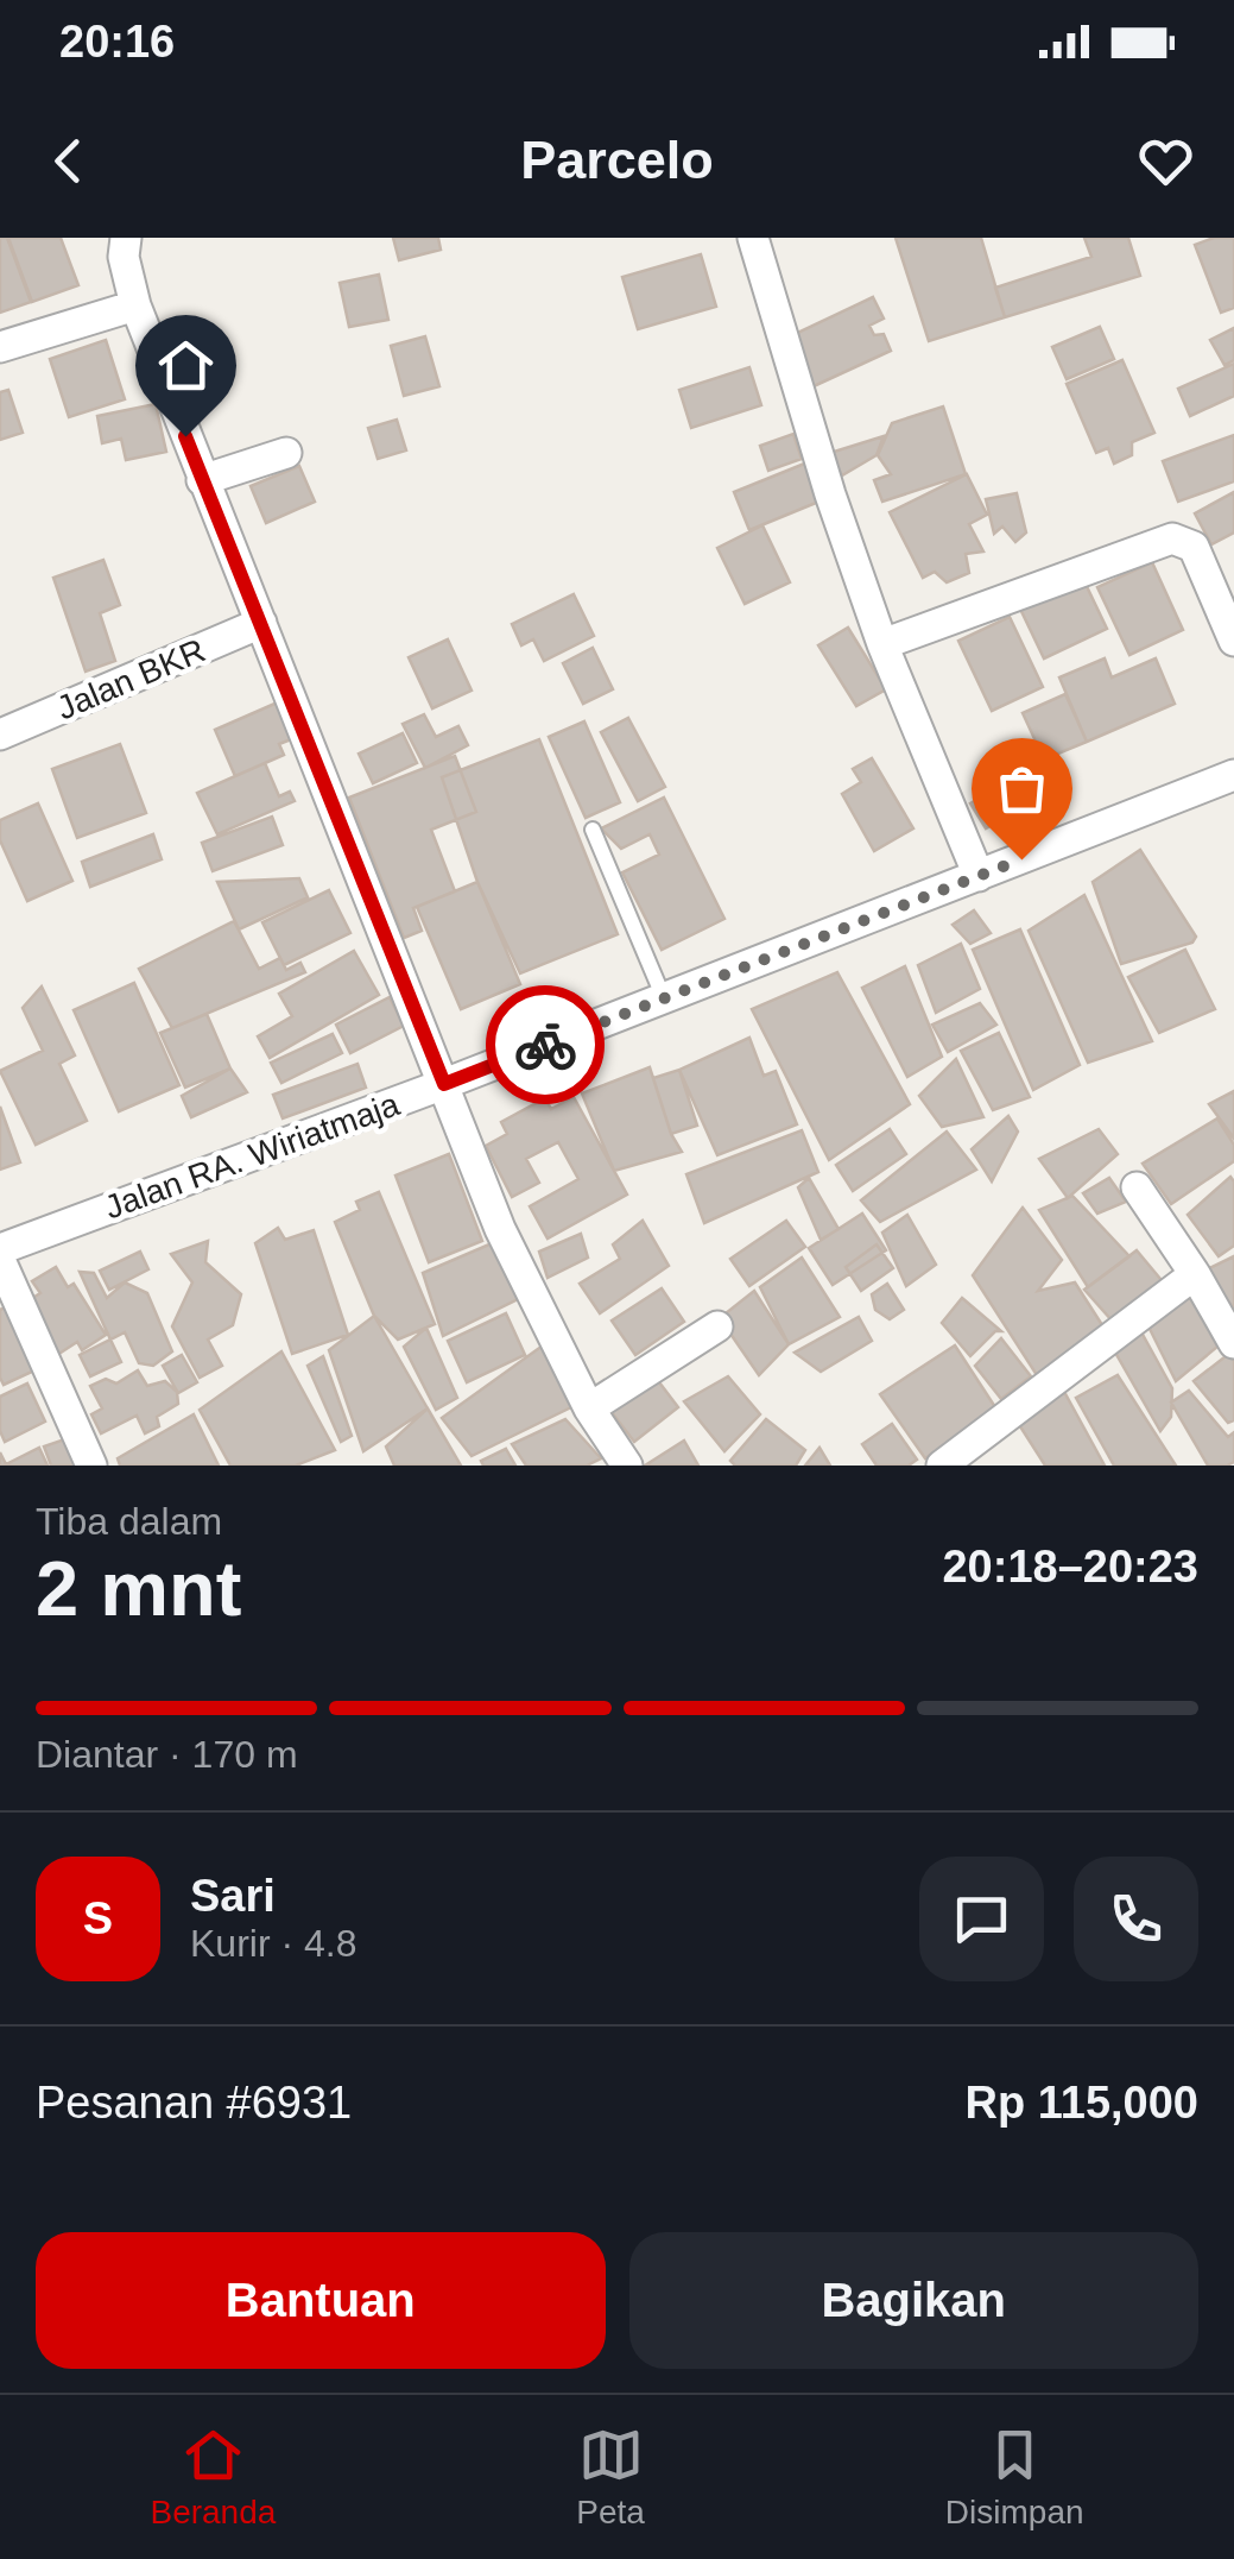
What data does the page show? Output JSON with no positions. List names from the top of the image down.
{
  "streets": {
    "street": ["Jalan BKR", "Jalan RA. Wiriatmaja"]
  },
  "page": {
    "status": "20:16",
    "header": "Parcelo",
    "heading": ["2 mnt", "Tiba dalam", "20:18–20:23"],
    "panel": [
      "Sari",
      "Kurir · 4.8",
      "Pesanan #6931",
      "Rp 115,000"
    ],
    "bar": "Diantar · 170 m",
    "round": "S",
    "buttons": ["Bantuan", "Bagikan"],
    "tabs": ["Beranda", "Peta", "Disimpan"]
  }
}
